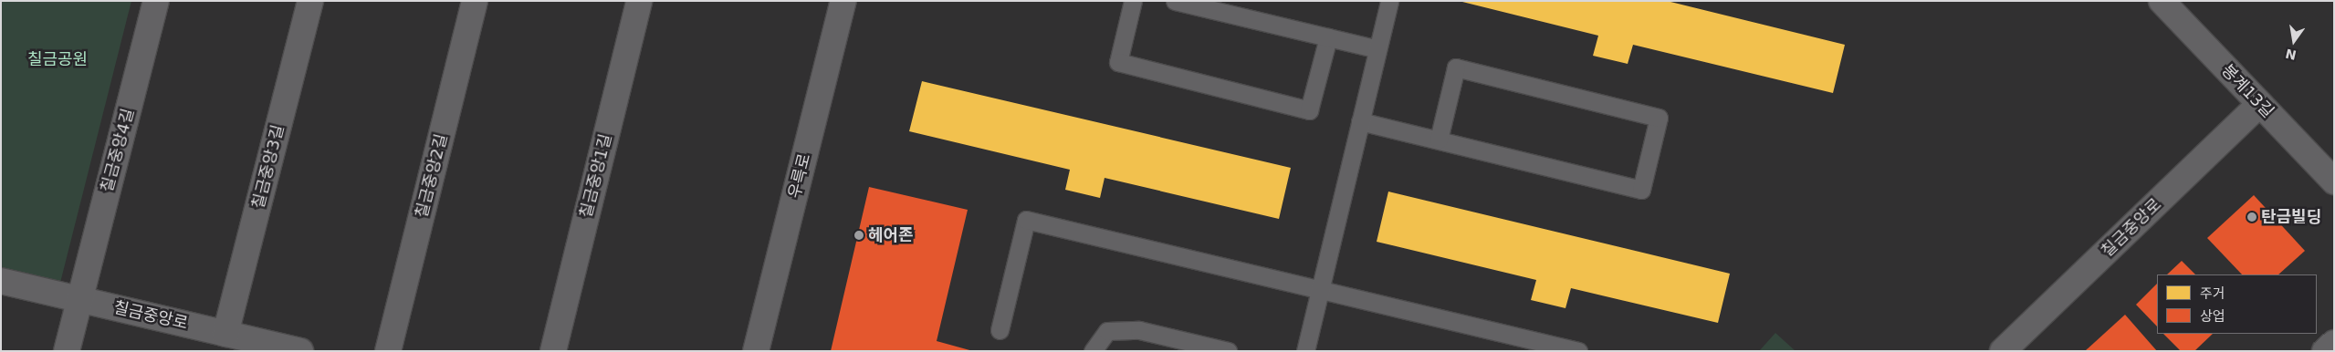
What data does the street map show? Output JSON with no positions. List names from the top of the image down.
{
  "streets": {
    "street": [
      "봉계13길",
      "칠금중앙4길",
      "칠금중앙3길",
      "칠금중앙2길",
      "칠금중앙1길",
      "우륵로",
      "칠금중앙로"
    ]
  },
  "crossings": [
    ["봉계13길", "칠금중앙로"],
    ["칠금중앙4길", "칠금중앙로"],
    ["칠금중앙3길", "칠금중앙로"]
  ],
  "parks": ["칠금공원"],
  "places": ["탄금빌딩", "헤어존"],
  "legend": ["주거", "상업"],
  "north": "bottom"
}
